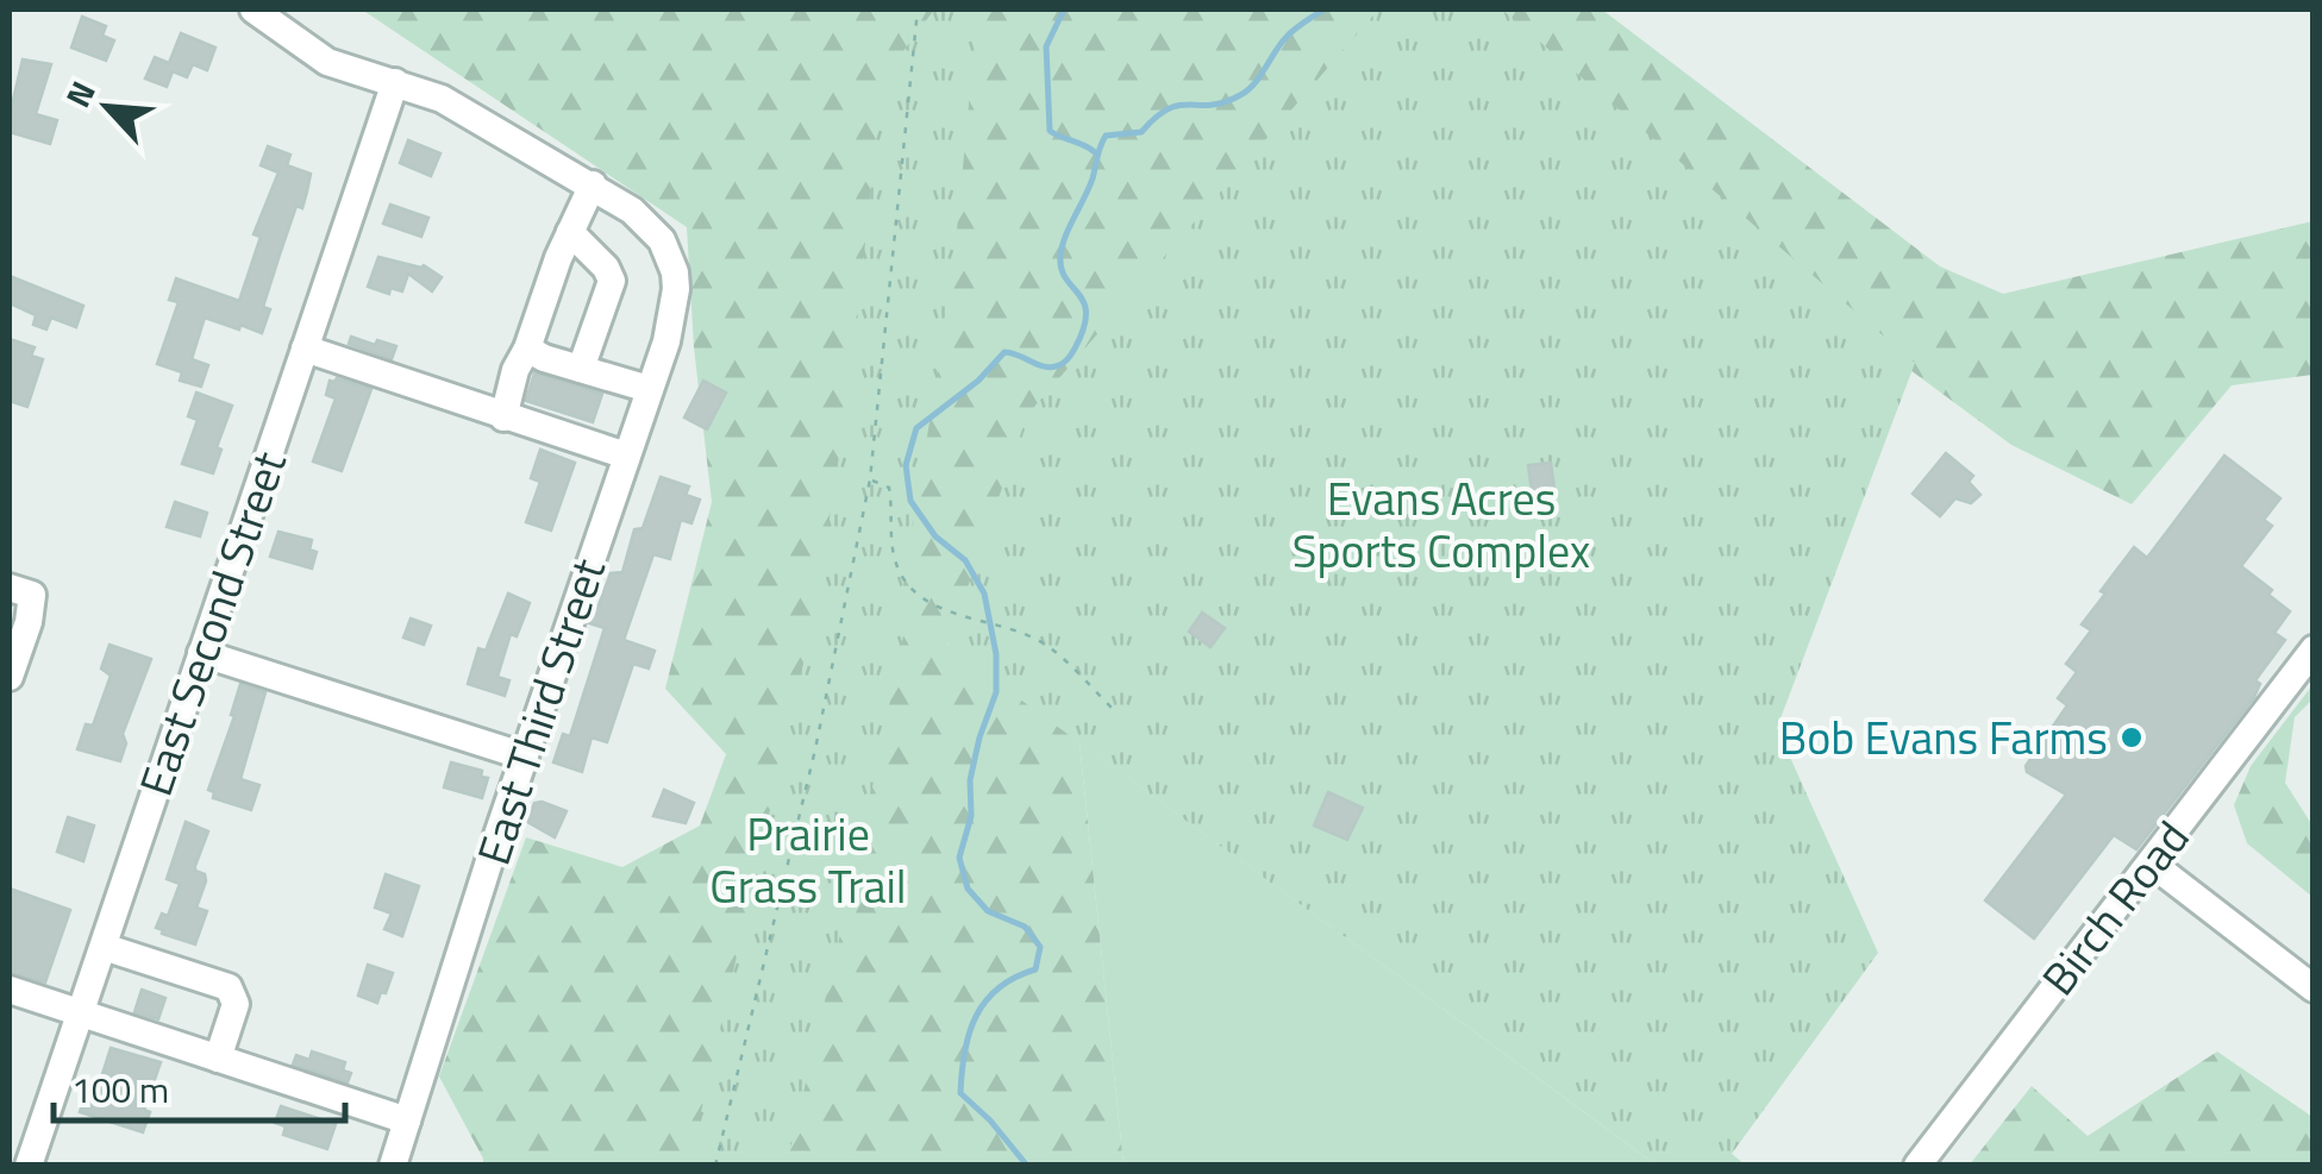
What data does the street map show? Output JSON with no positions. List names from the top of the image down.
{
  "streets": {
    "street": ["East Second Street", "East Third Street", "Birch Road"]
  },
  "parks": ["Evans Acres Sports Complex", "Prairie Grass Trail"],
  "places": ["Bob Evans Farms"],
  "scale_bar": "100 m",
  "north": "top left"
}
